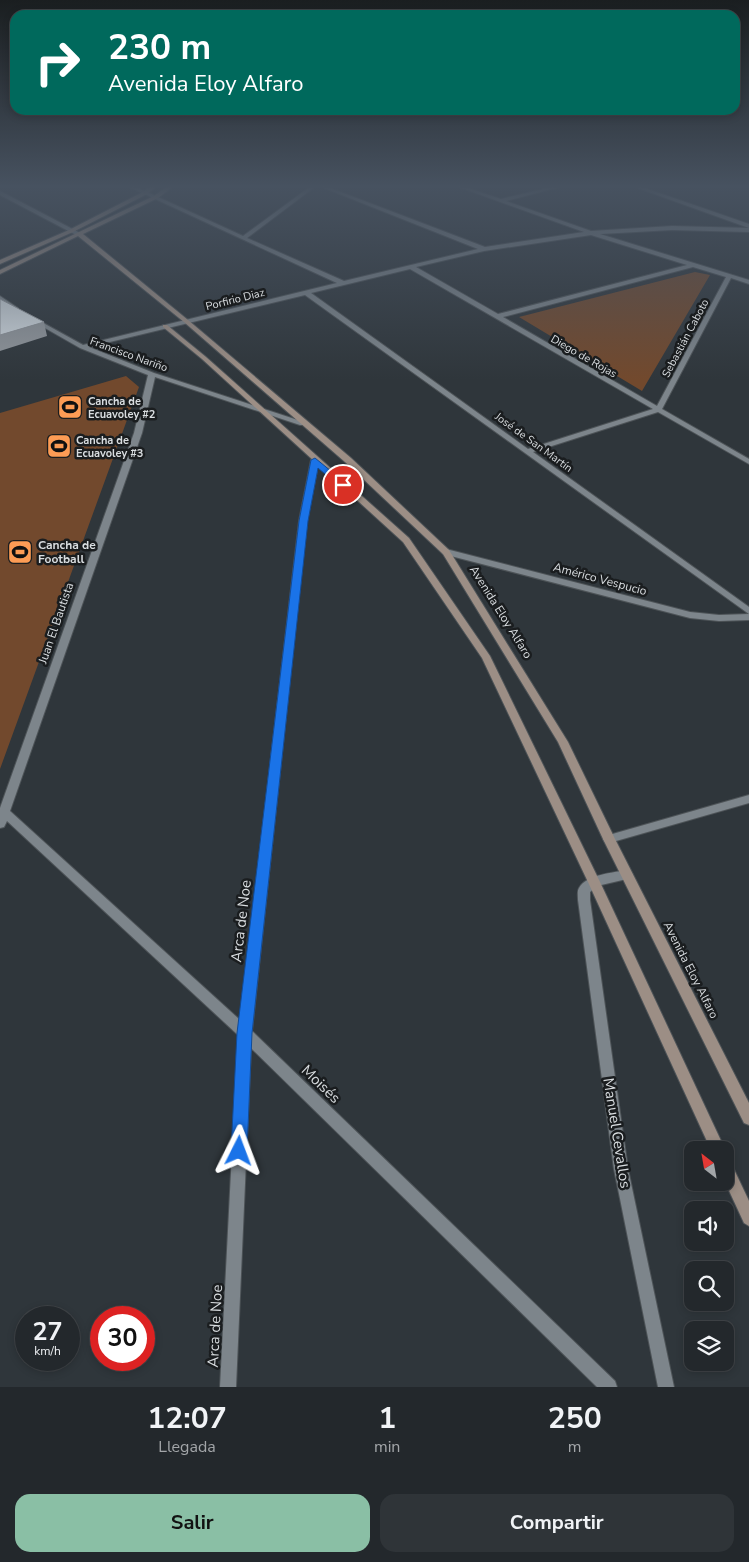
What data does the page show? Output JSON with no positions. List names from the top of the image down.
{
  "streets": {
    "street": [
      "Porfirio Diaz",
      "Sebastián Caboto",
      "Francisco Nariño",
      "Diego de Rojas",
      "José de San Martín",
      "Américo Vespucio",
      "Avenida Eloy Alfaro",
      "Juan El Bautista",
      "Arca de Noe",
      "Moisés",
      "Manuel Cevallos"
    ]
  },
  "crossings": [
    ["Porfirio Diaz", "Francisco Nariño"],
    ["Porfirio Diaz", "Diego de Rojas"],
    ["Porfirio Diaz", "José de San Martín"],
    ["Porfirio Diaz", "Avenida Eloy Alfaro"],
    ["Sebastián Caboto", "Diego de Rojas"],
    ["Francisco Nariño", "Avenida Eloy Alfaro"],
    ["Francisco Nariño", "Juan El Bautista"],
    ["Américo Vespucio", "Avenida Eloy Alfaro"],
    ["Juan El Bautista", "Moisés"],
    ["Arca de Noe", "Moisés"]
  ],
  "places": {
    "sports": ["Cancha de Ecuavoley #2", "Cancha de Ecuavoley #3", "Cancha de Football"]
  },
  "north": "top left",
  "page": {
    "turn": ["230 m", "Avenida Eloy Alfaro"],
    "speed": "27 km/h",
    "limit": "30",
    "eta": [
      "12:07",
      "Llegada",
      "1",
      "min",
      "250",
      "m"
    ],
    "buttons": ["Salir", "Compartir"]
  }
}
